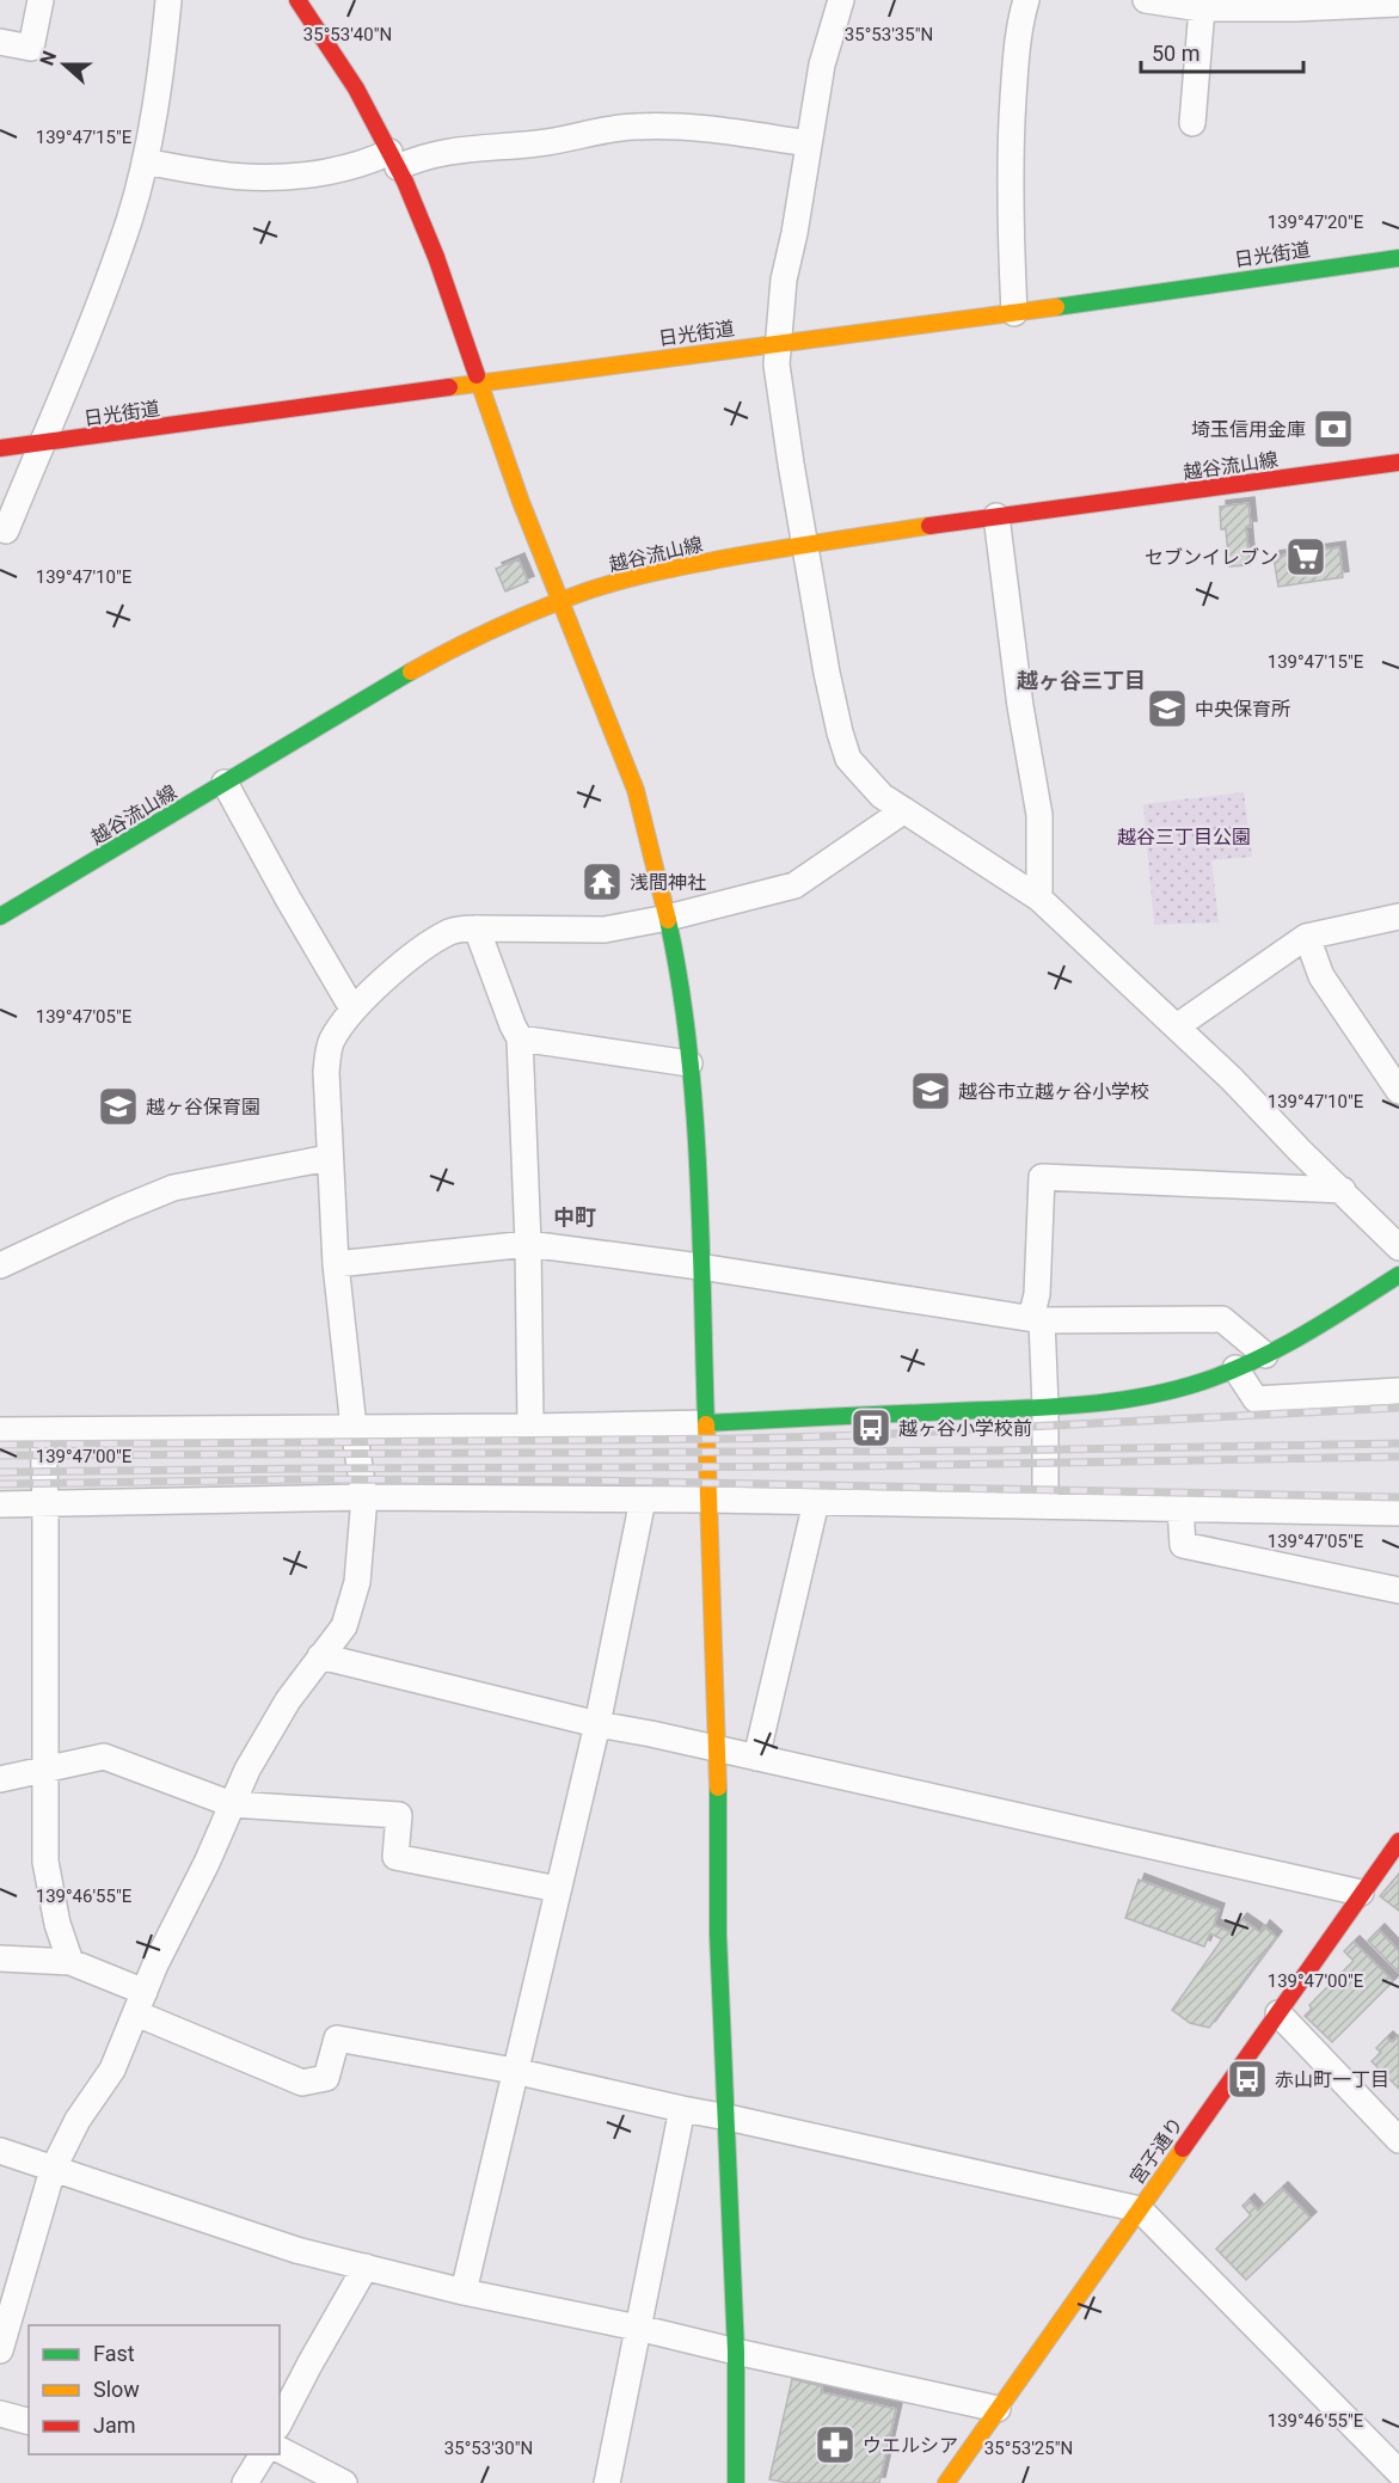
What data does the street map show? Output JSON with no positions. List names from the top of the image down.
{
  "streets": {
    "street": ["日光街道", "越谷流山線", "宮子通り"]
  },
  "districts": ["越ヶ谷三丁目", "中町"],
  "parks": ["越谷三丁目公園"],
  "places": {
    "bank": ["埼玉信用金庫"],
    "supermarket": ["セブンイレブン"],
    "school or university": ["中央保育所", "越谷市立越ヶ谷小学校", "越ヶ谷保育園"],
    "temple": ["浅間神社"],
    "bus stop": ["越ヶ谷小学校前", "赤山町一丁目"],
    "pharmacy": ["ウエルシア"]
  },
  "legend": ["Fast", "Slow", "Jam"],
  "scale_bar": "50 m",
  "north": "left",
  "coordinates": [
    "35°53'35\"N",
    "35°53'40\"N",
    "139°47'15\"E",
    "139°47'20\"E",
    "139°47'10\"E",
    "139°47'05\"E",
    "139°47'00\"E",
    "139°46'55\"E",
    "35°53'30\"N",
    "35°53'25\"N"
  ]
}
